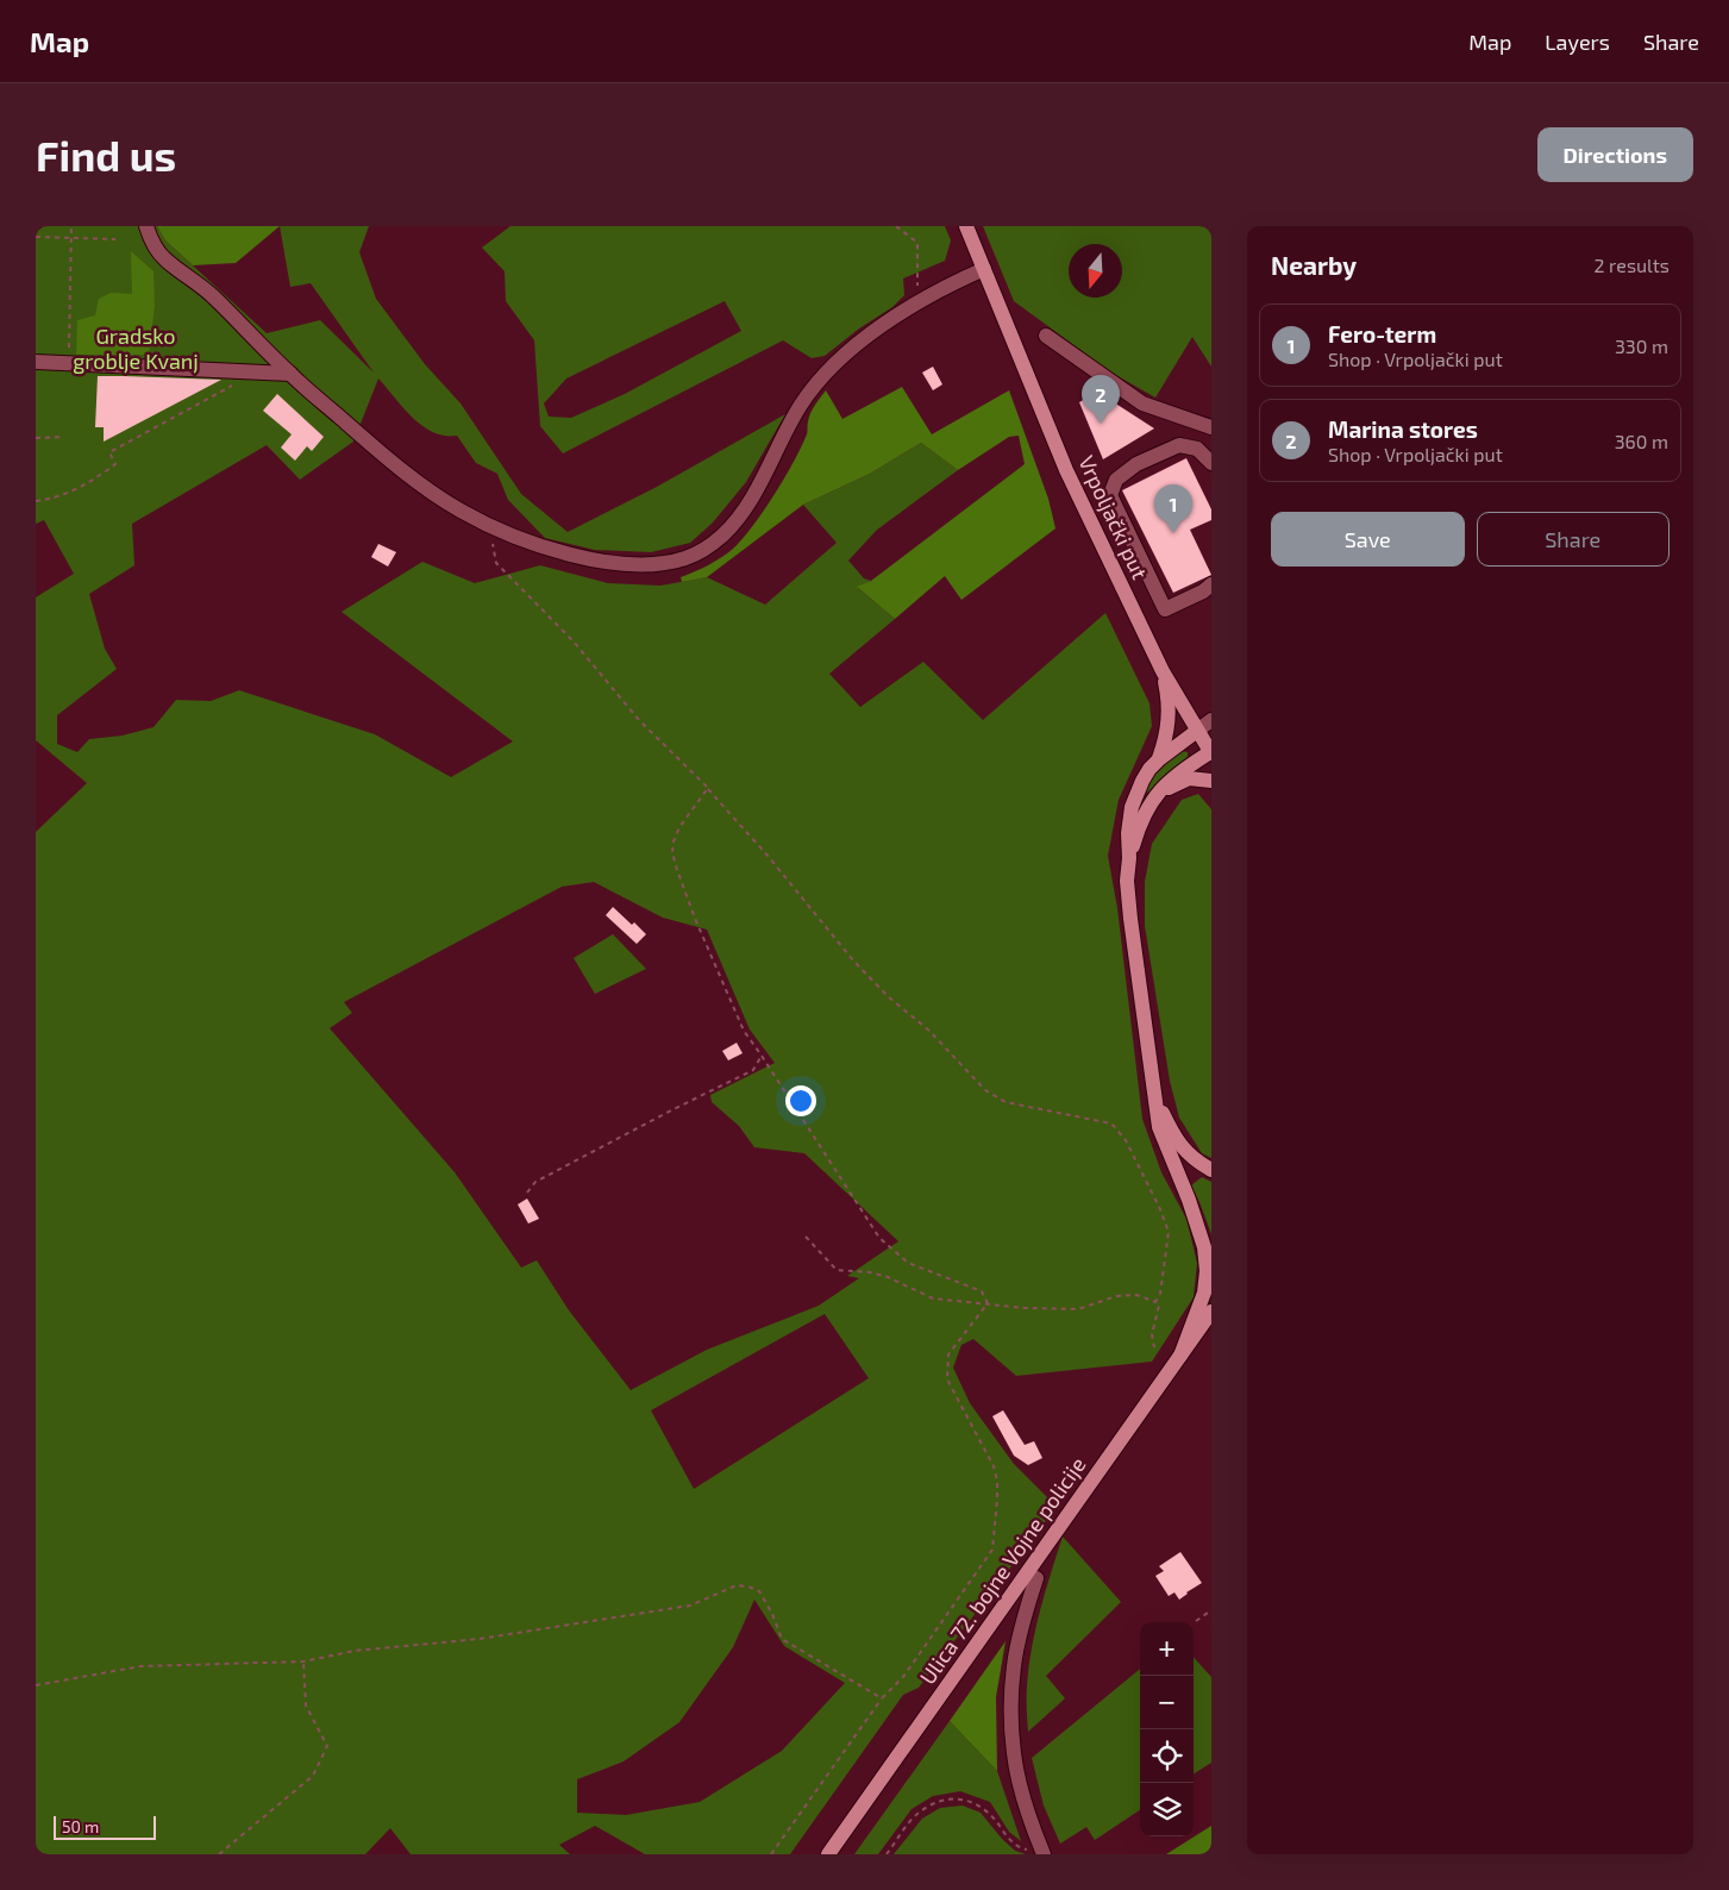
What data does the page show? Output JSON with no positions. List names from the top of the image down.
{
  "streets": {
    "main road": ["Vrpoljački put", "Ulica 72. bojne Vojne policije"]
  },
  "parks": ["Gradsko groblje Kvanj"],
  "scale_bar": "50 m",
  "north": "bottom",
  "page": {
    "header": "Map",
    "nav": ["Map", "Layers", "Share"],
    "buttons": [
      "Directions",
      ["Save", "Share"]
    ],
    "title": "Find us",
    "heading": ["Nearby", "2 results"],
    "list": [
      {
        "mark": "1",
        "name": "Fero-term",
        "note": "Shop · Vrpoljački put",
        "value": "330 m"
      },
      {
        "mark": "2",
        "name": "Marina stores",
        "note": "Shop · Vrpoljački put",
        "value": "360 m"
      }
    ],
    "pins": ["2", "1"],
    "map_buttons": ["+", "−"],
    "scale": "50 m"
  }
}
